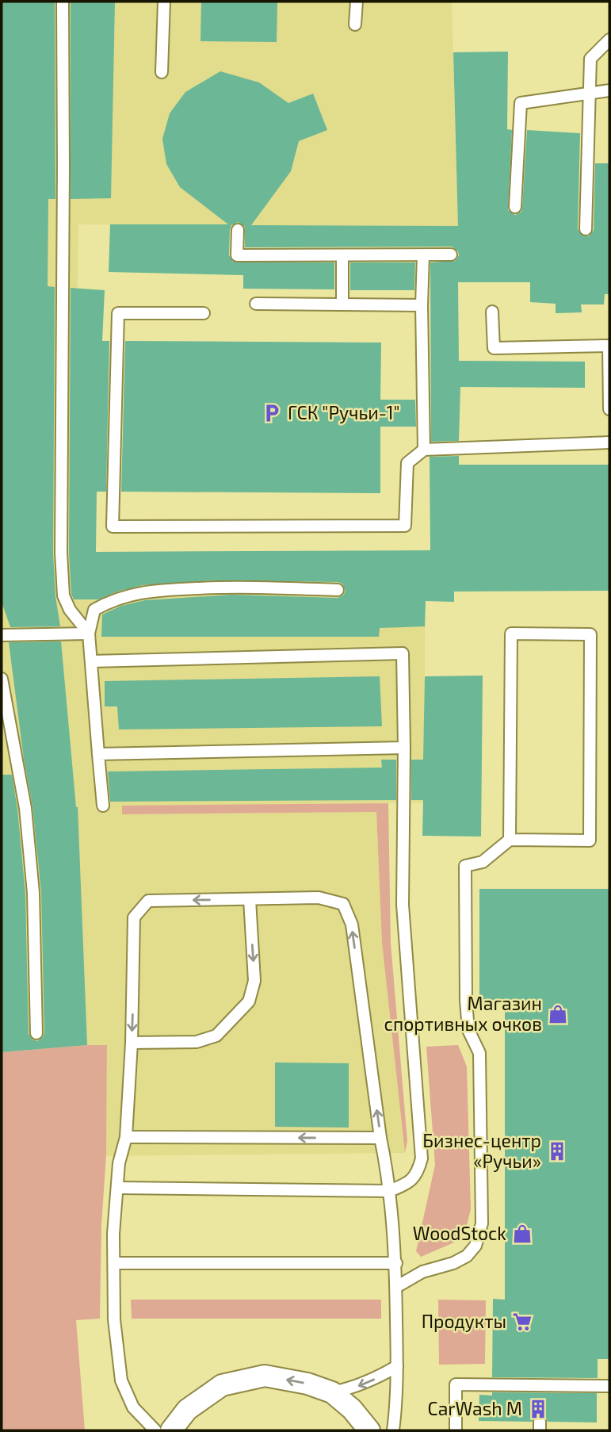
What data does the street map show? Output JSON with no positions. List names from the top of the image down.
{
  "places": {
    "parking": ["ГСК \"Ручьи-1\""],
    "shop": ["Магазин спортивных очков", "WoodStock"],
    "building": ["Бизнес-центр «Ручьи»", "CarWash M"],
    "supermarket": ["Продукты"]
  }
}
